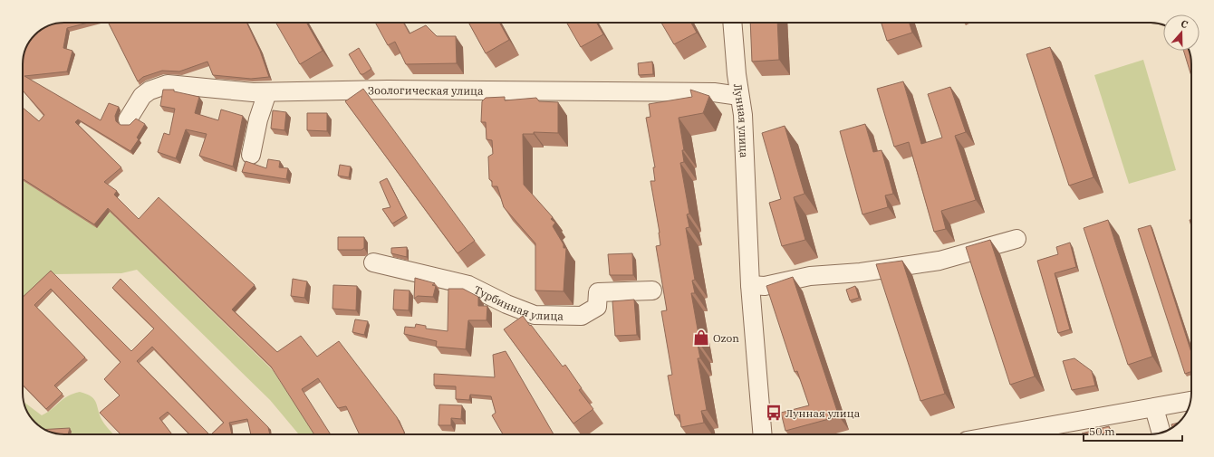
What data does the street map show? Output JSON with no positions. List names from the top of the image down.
{
  "streets": {
    "street": ["Зоологическая улица", "Лунная улица", "Турбинная улица"]
  },
  "crossings": [
    ["Зоологическая улица", "Лунная улица"]
  ],
  "places": {
    "shop": ["Ozon"],
    "bus stop": ["Лунная улица"]
  },
  "scale_bar": "50 m",
  "north": "top"
}
